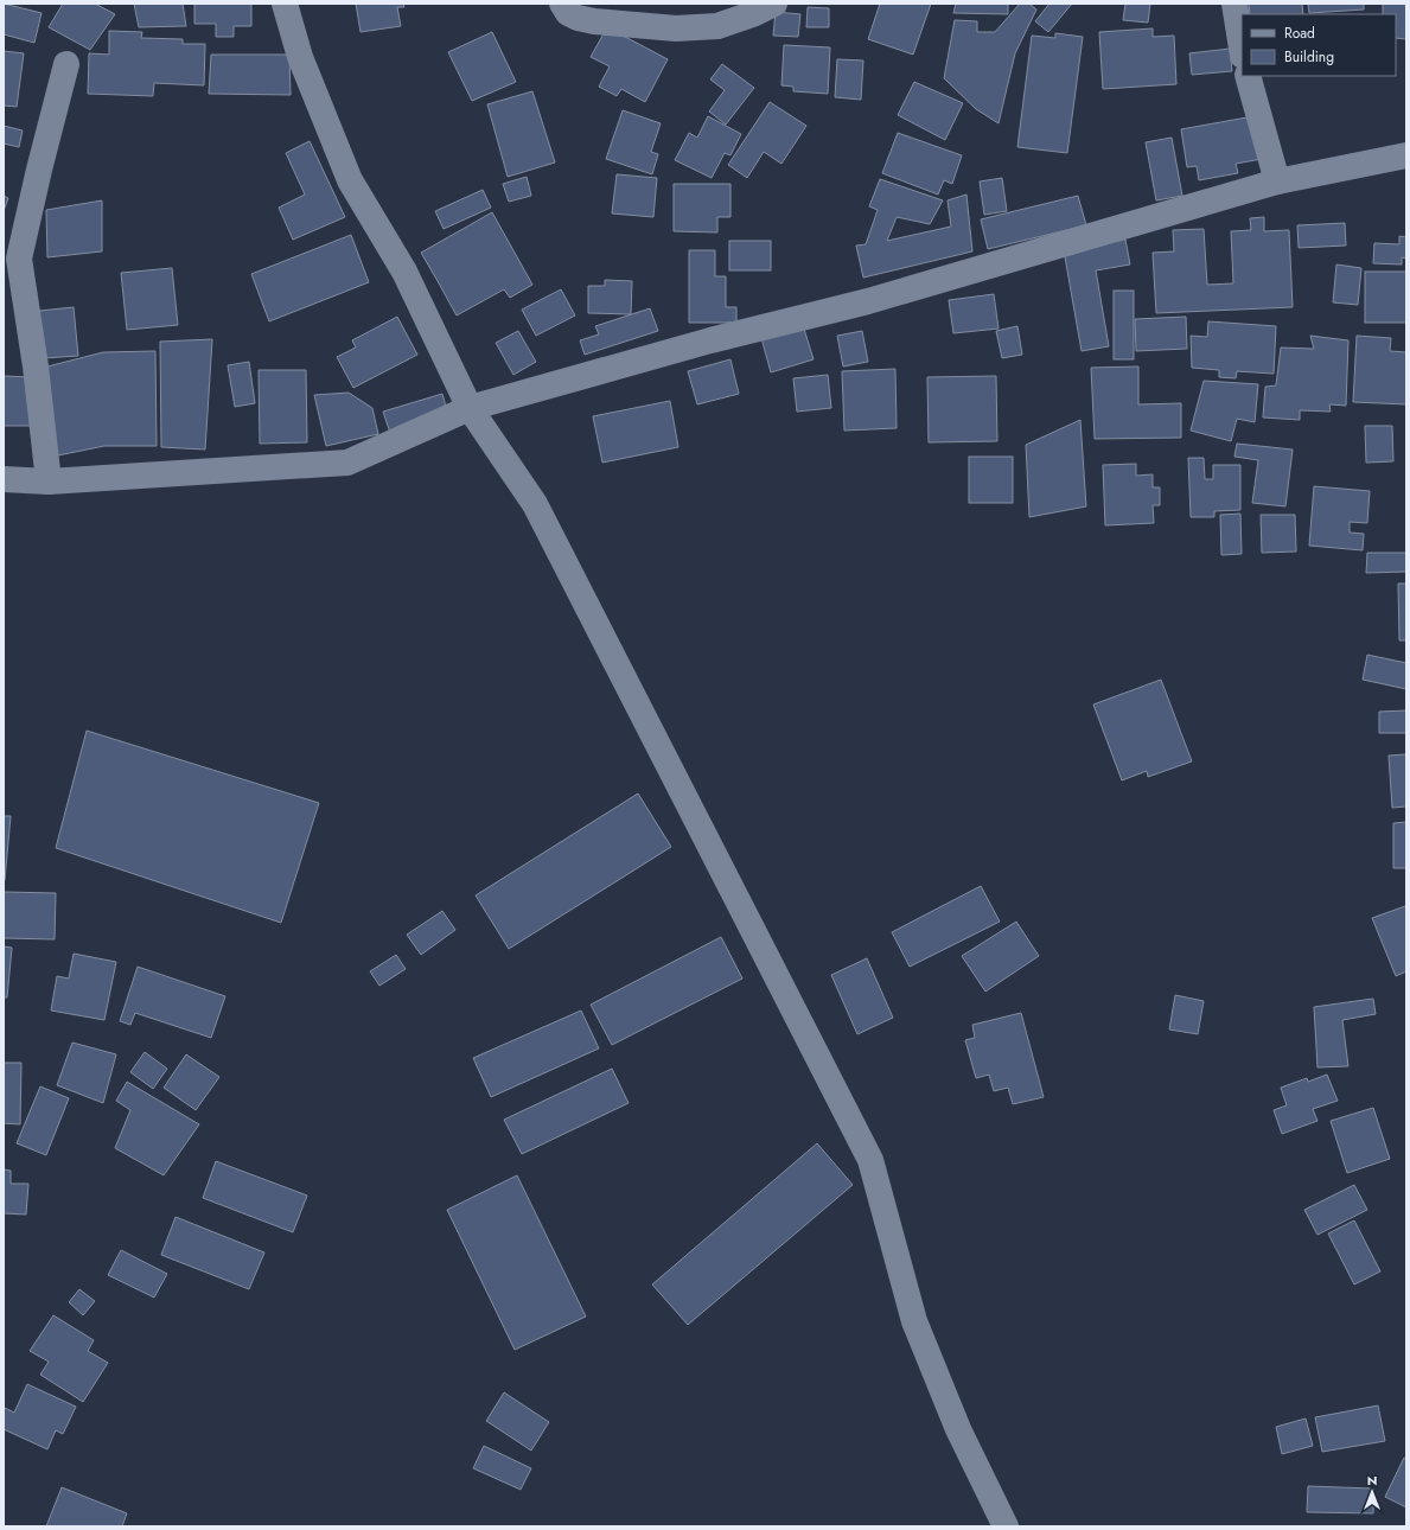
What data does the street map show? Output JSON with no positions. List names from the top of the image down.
{
  "legend": ["Road", "Building"],
  "north": "top"
}
